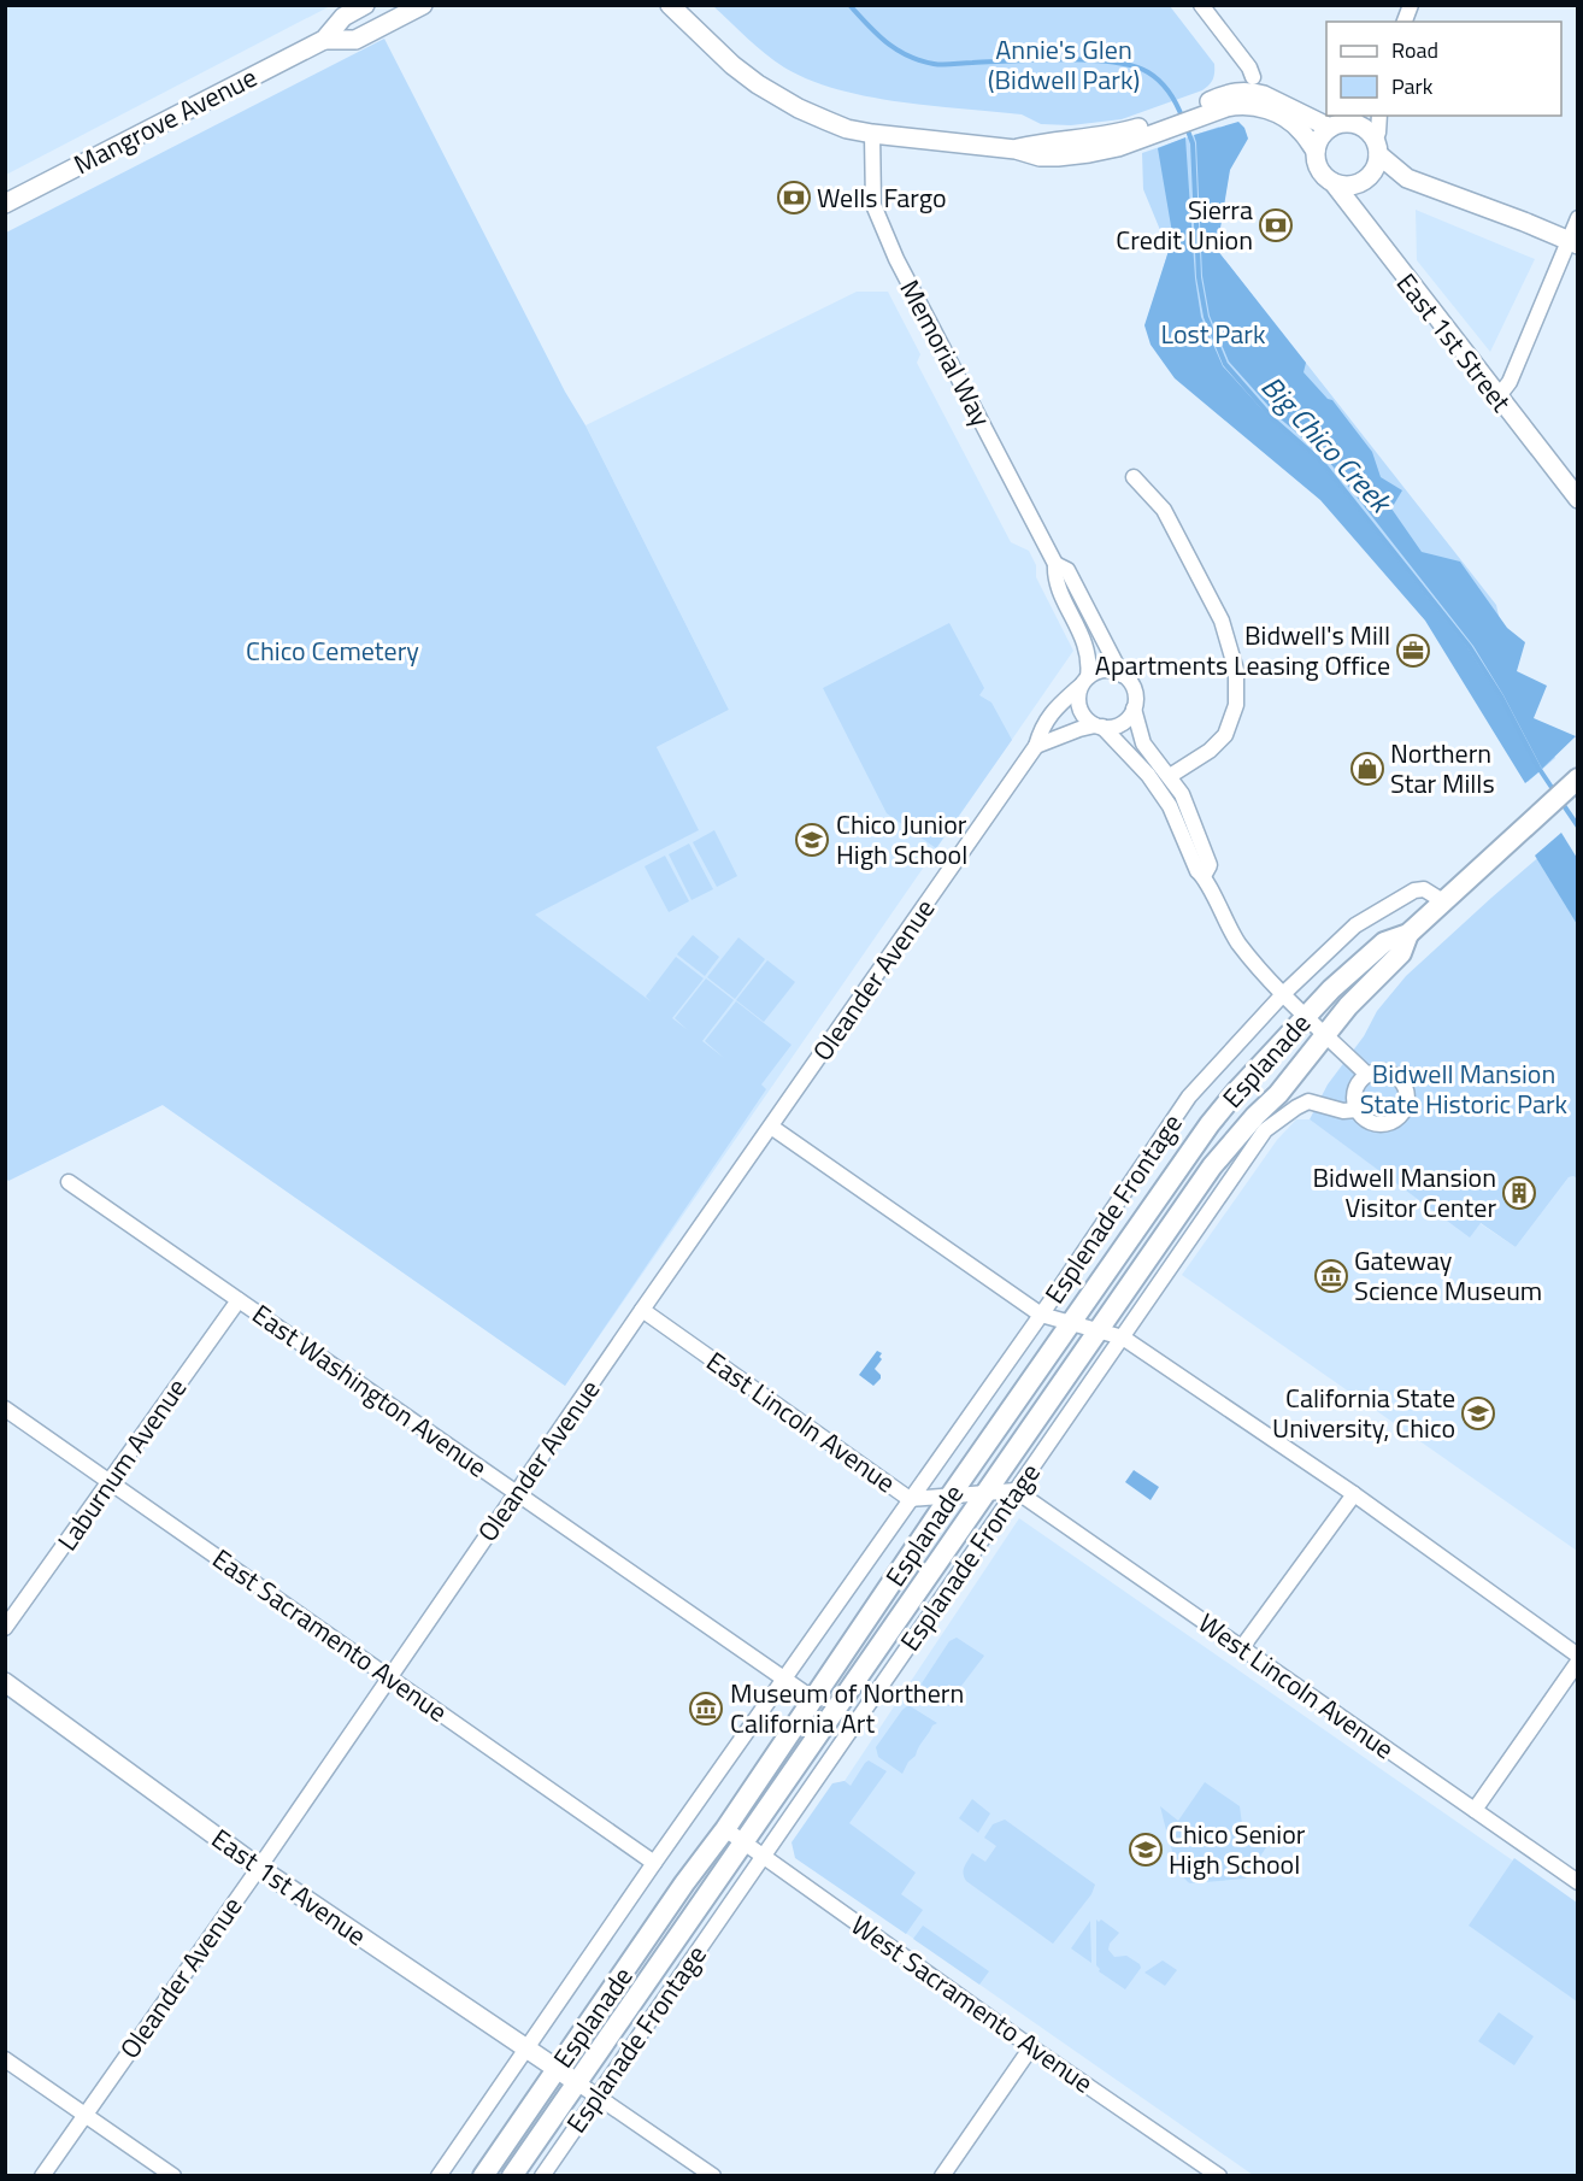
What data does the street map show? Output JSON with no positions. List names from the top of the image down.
{
  "streets": {
    "main road": ["Esplanade"],
    "street": [
      "Mangrove Avenue",
      "East 1st Street",
      "Memorial Way",
      "Oleander Avenue",
      "Esplenade Frontage",
      "East Washington Avenue",
      "East Lincoln Avenue",
      "Laburnum Avenue",
      "Esplanade Frontage",
      "East Sacramento Avenue",
      "West Lincoln Avenue",
      "East 1st Avenue",
      "West Sacramento Avenue"
    ]
  },
  "crossings": [
    ["Memorial Way", "Oleander Avenue"],
    ["Oleander Avenue", "East Washington Avenue"],
    ["Oleander Avenue", "East Lincoln Avenue"],
    ["Oleander Avenue", "East Sacramento Avenue"],
    ["Oleander Avenue", "East 1st Avenue"],
    ["Esplanade", "Esplenade Frontage"],
    ["Esplanade", "East Washington Avenue"],
    ["Esplanade", "East Lincoln Avenue"],
    ["Esplanade", "East 1st Avenue"],
    ["Esplanade", "West Sacramento Avenue"],
    ["East Washington Avenue", "Laburnum Avenue"],
    ["East Lincoln Avenue", "Esplanade Frontage"],
    ["East Lincoln Avenue", "West Lincoln Avenue"],
    ["Laburnum Avenue", "East Sacramento Avenue"],
    ["Esplanade Frontage", "West Lincoln Avenue"],
    ["Esplanade Frontage", "West Sacramento Avenue"]
  ],
  "water": ["Big Chico Creek"],
  "parks": [
    "Annie's Glen (Bidwell Park)",
    "Lost Park",
    "Chico Cemetery",
    "Bidwell Mansion State Historic Park"
  ],
  "places": {
    "bank": ["Wells Fargo", "Sierra Credit Union"],
    "office": ["Bidwell's Mill Apartments Leasing Office"],
    "shop": ["Northern Star Mills"],
    "school or university": ["Chico Junior High School", "California State University, Chico", "Chico Senior High School"],
    "building": ["Bidwell Mansion Visitor Center"],
    "museum": ["Gateway Science Museum", "Museum of Northern California Art"]
  },
  "legend": ["Road", "Park"]
}
